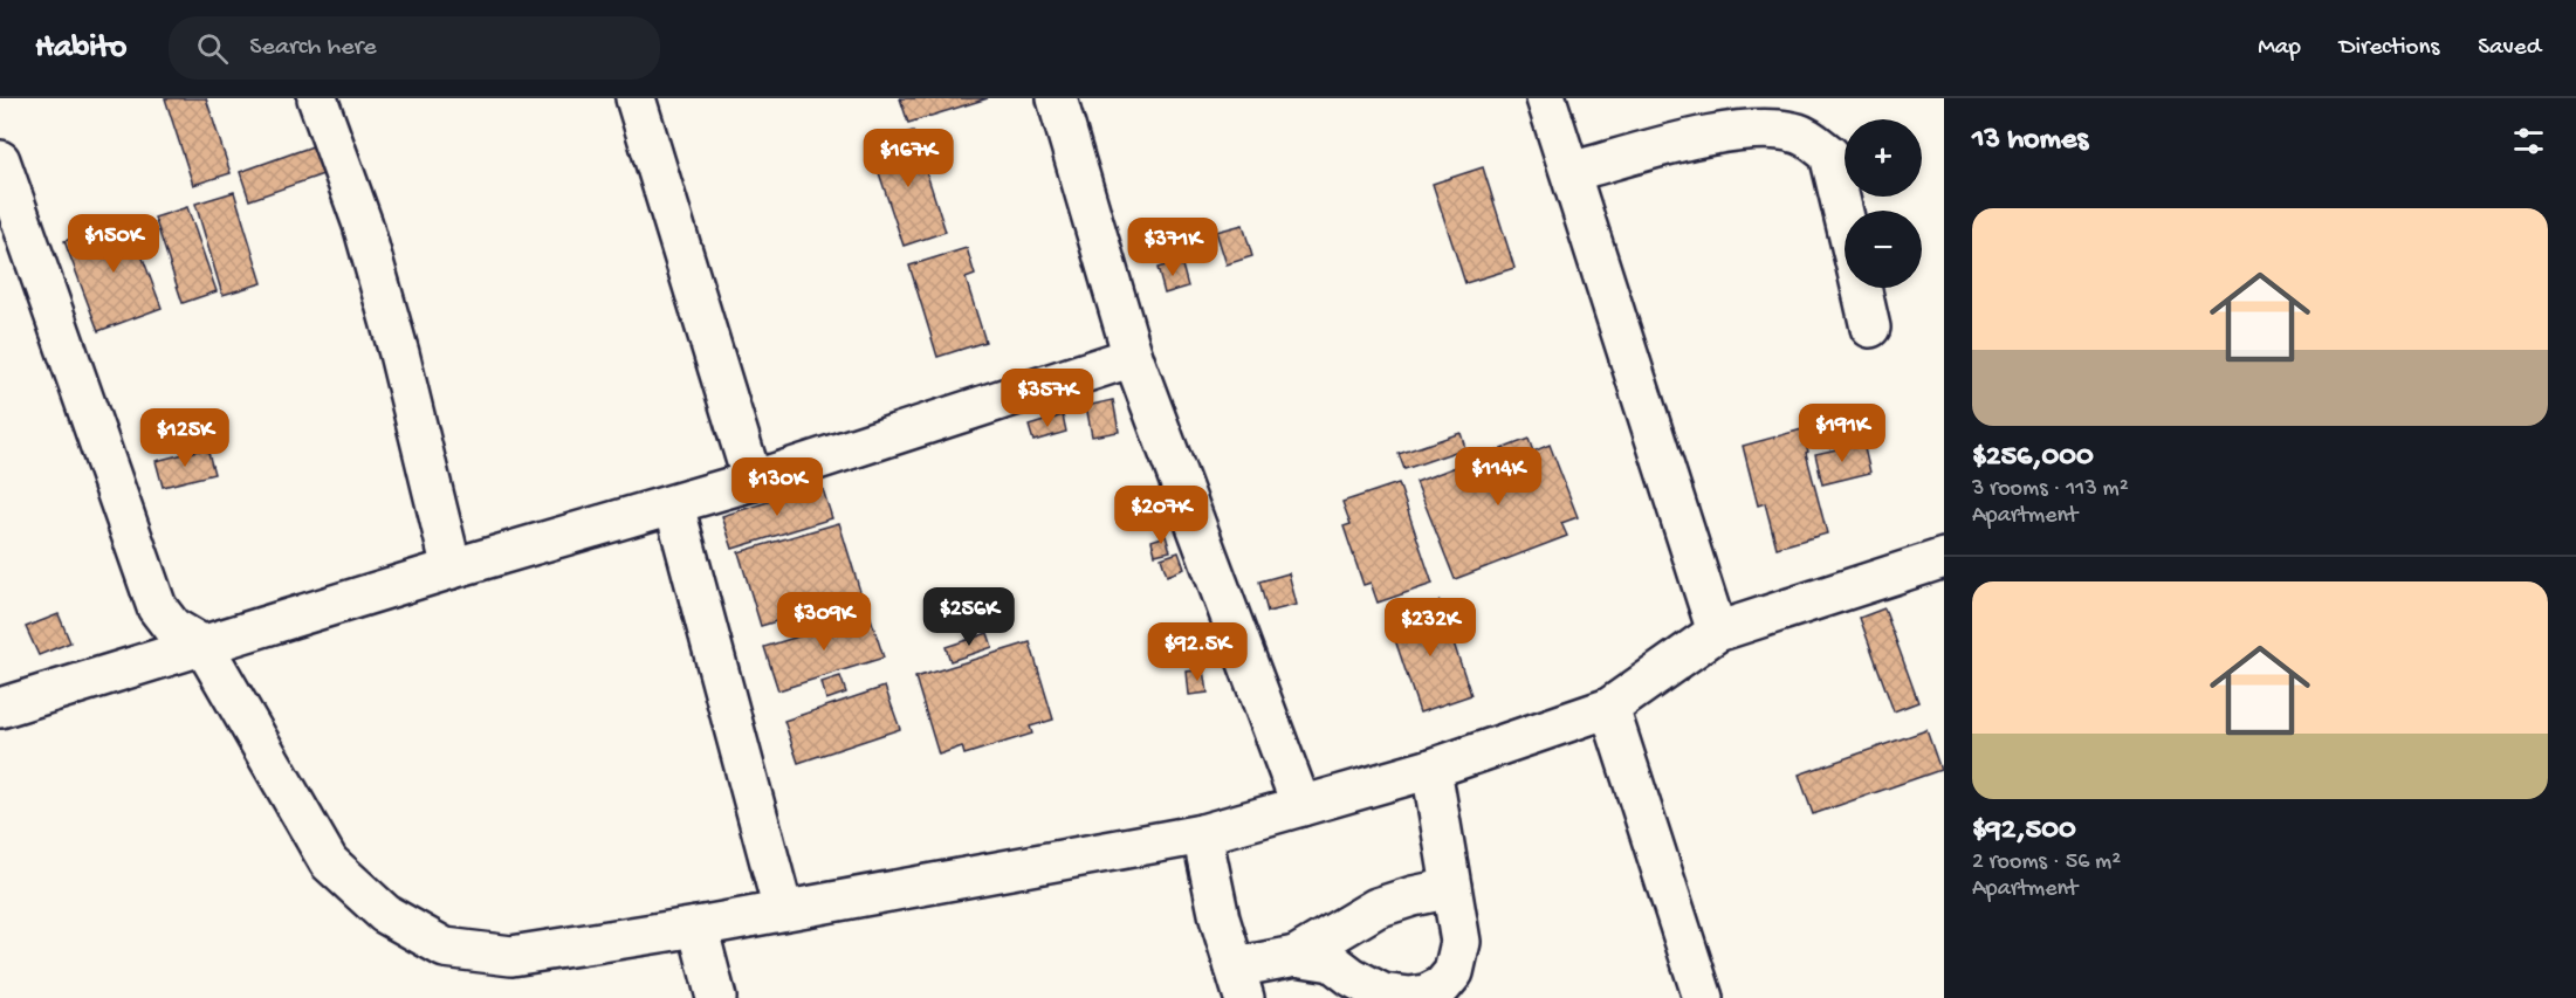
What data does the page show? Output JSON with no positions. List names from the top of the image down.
{
  "page": {
    "header": "Habito",
    "search": "Search here",
    "nav": ["Map", "Directions", "Saved"],
    "heading": "13 homes",
    "map_buttons": ["+", "−"],
    "price": [
      "$167K",
      "$150K",
      "$371K",
      "$357K",
      "$191K",
      "$125K",
      "$114K",
      "$130K",
      "$207K",
      "$256K",
      "$309K",
      "$232K",
      "$92.5K"
    ],
    "list": [
      {
        "name": "$256,000",
        "note": "3 rooms · 113 m² · Apartment"
      },
      {
        "name": "$92,500",
        "note": "2 rooms · 56 m² · Apartment"
      }
    ]
  }
}
